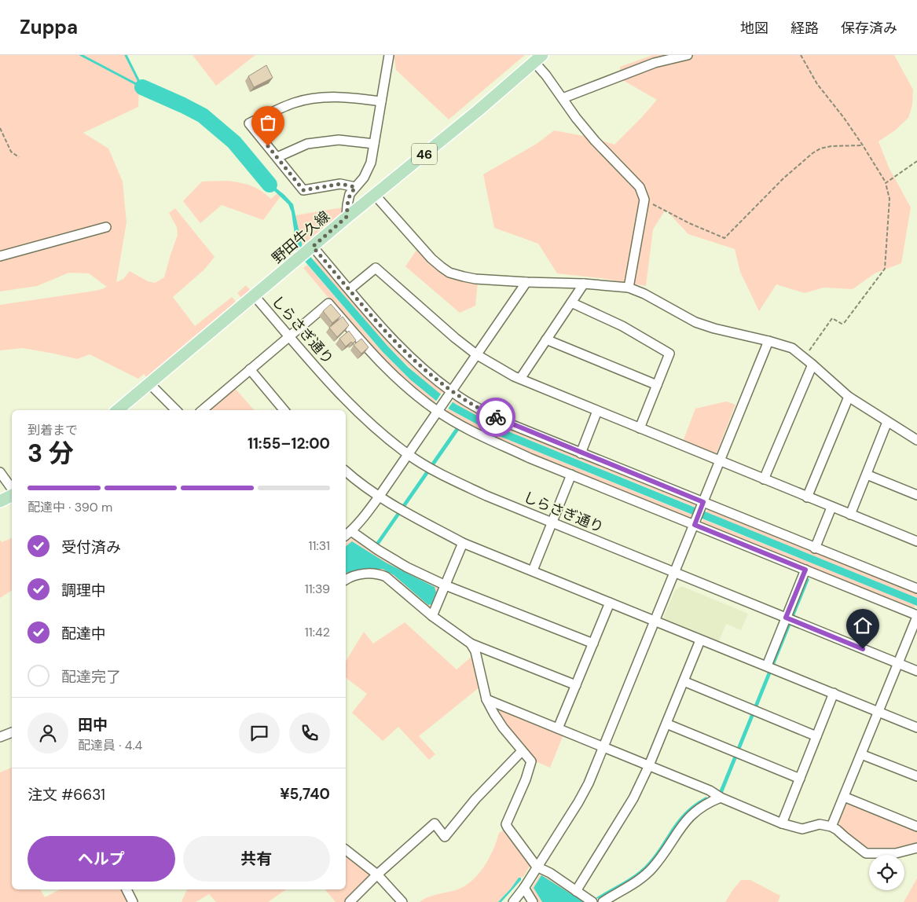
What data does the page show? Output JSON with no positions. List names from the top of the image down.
{
  "streets": {
    "main road": ["46", "野田牛久線"],
    "street": ["しらさぎ通り"]
  },
  "crossings": [
    ["野田牛久線", "しらさぎ通り"]
  ],
  "page": {
    "header": "Zuppa",
    "nav": ["地図", "経路", "保存済み"],
    "heading": ["3 分", "到着まで", "11:55–12:00"],
    "panel": [
      "田中",
      "配達員 · 4.4",
      "注文 #6631",
      "¥5,740"
    ],
    "bar": "配達中 · 390 m",
    "list": [
      ["受付済み", "11:31"],
      ["調理中", "11:39"],
      ["配達中", "11:42"],
      "配達完了"
    ],
    "buttons": ["ヘルプ", "共有"]
  }
}
